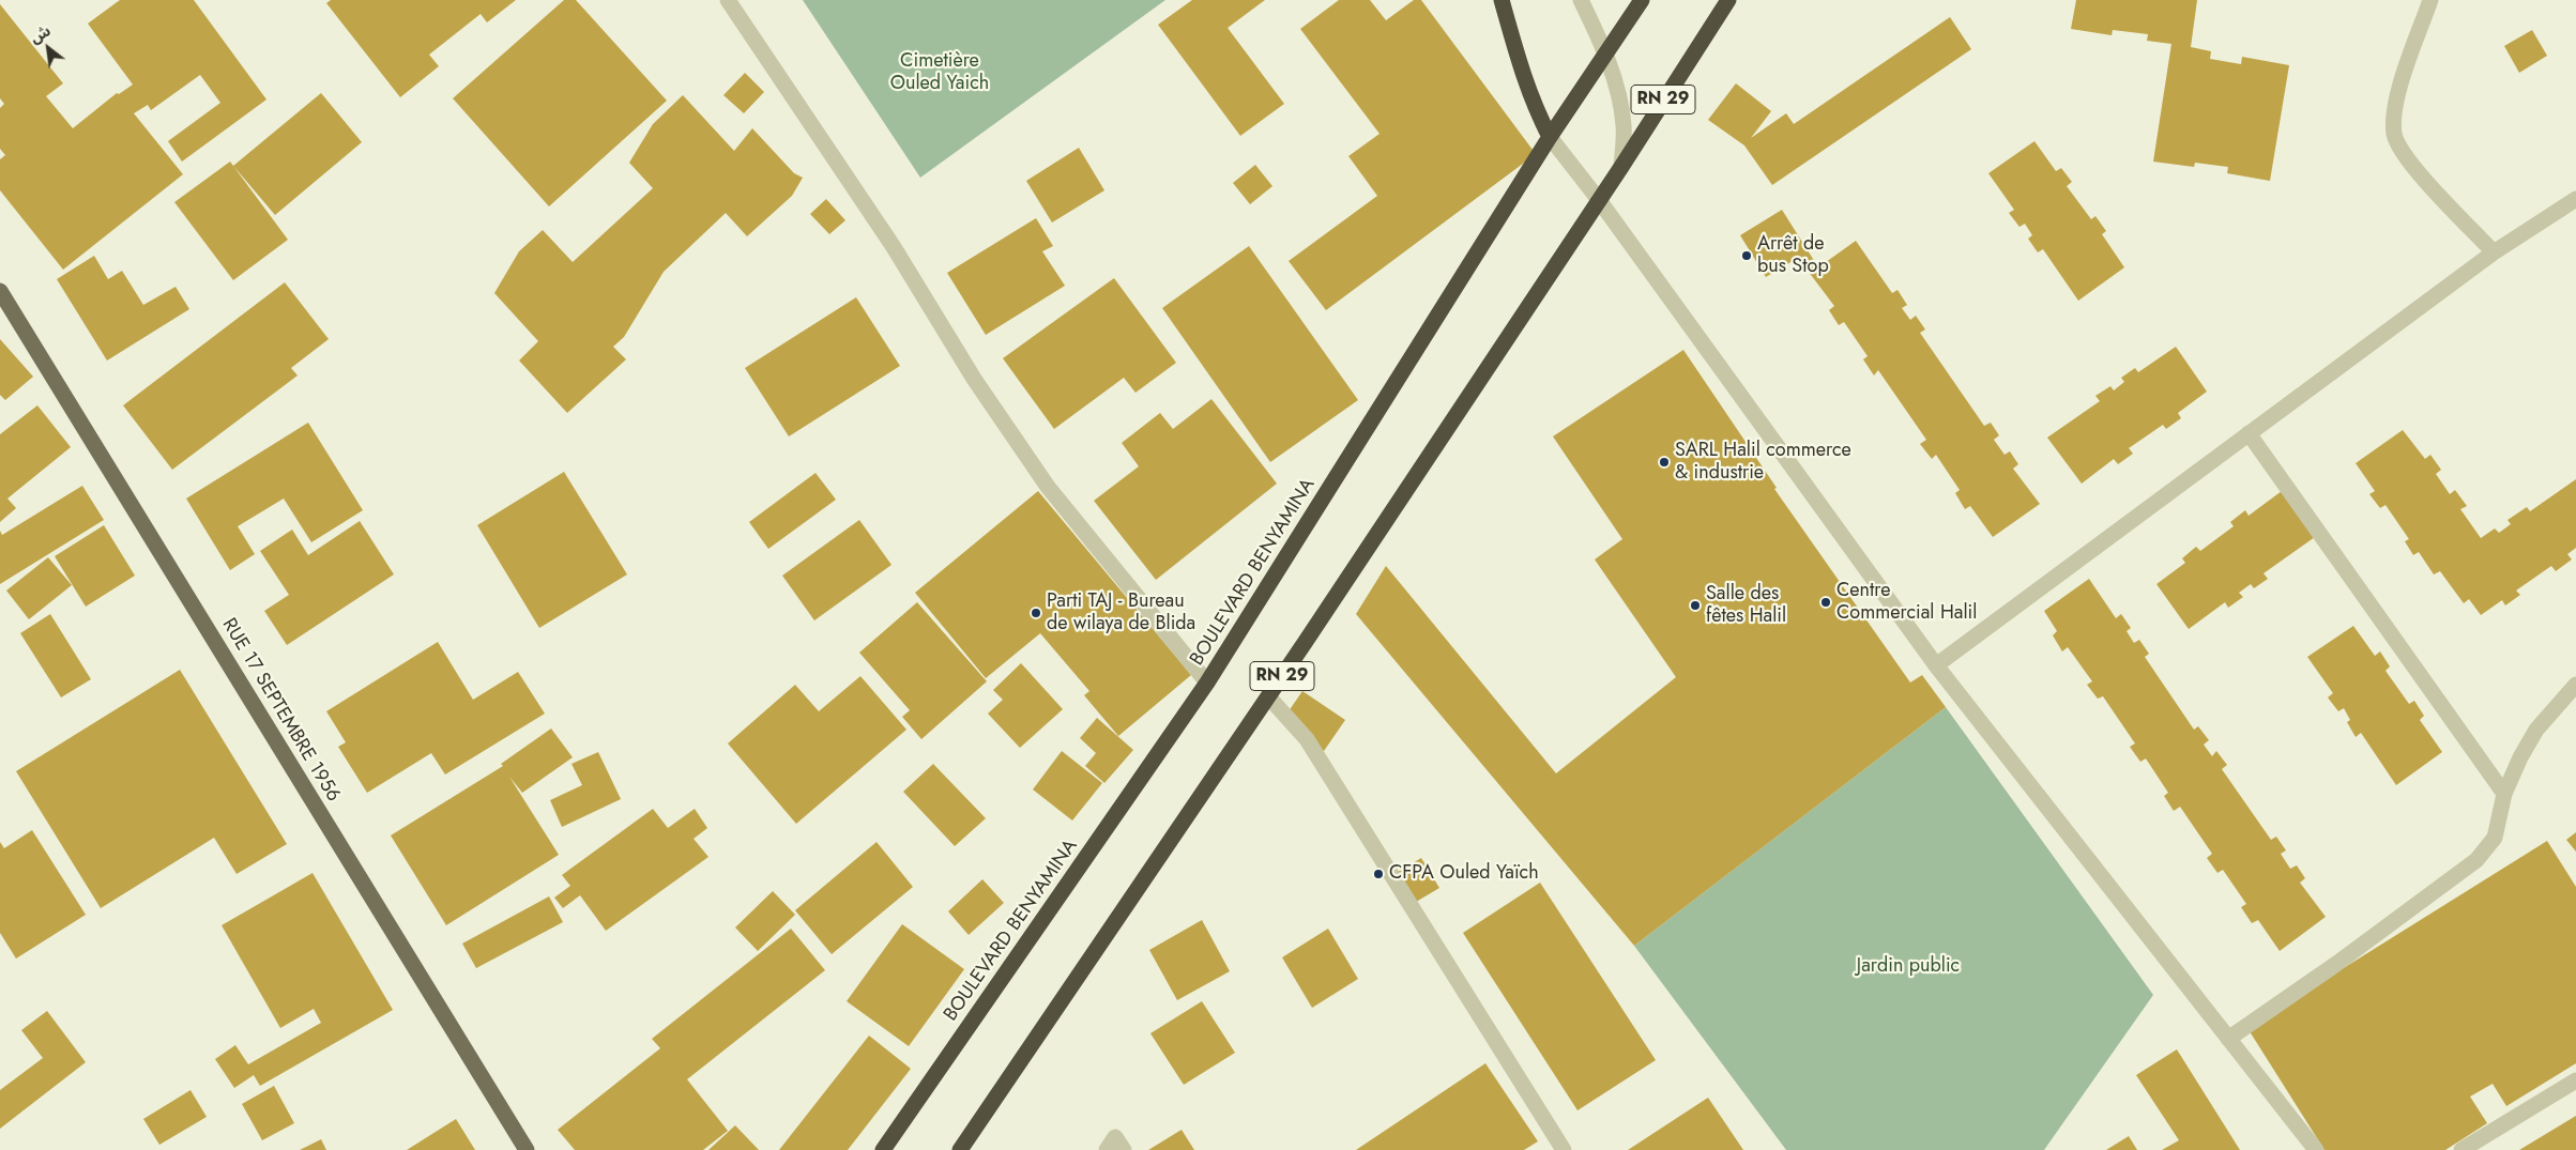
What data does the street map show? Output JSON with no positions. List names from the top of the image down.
{
  "streets": {
    "highway": ["RN 29", "BOULEVARD BENYAMINA"],
    "main road": ["RUE 17 SEPTEMBRE 1956"]
  },
  "crossings": [
    ["RN 29", "BOULEVARD BENYAMINA"]
  ],
  "parks": ["Cimetière Ouled Yaich", "Jardin public"],
  "places": [
    "Arrêt de bus Stop",
    "SARL Halil commerce & industrie",
    "Centre Commercial Halil",
    "Salle des fêtes Halil",
    "Parti TAJ - Bureau de wilaya de Blida",
    "CFPA Ouled Yaïch"
  ],
  "north": "top left"
}
